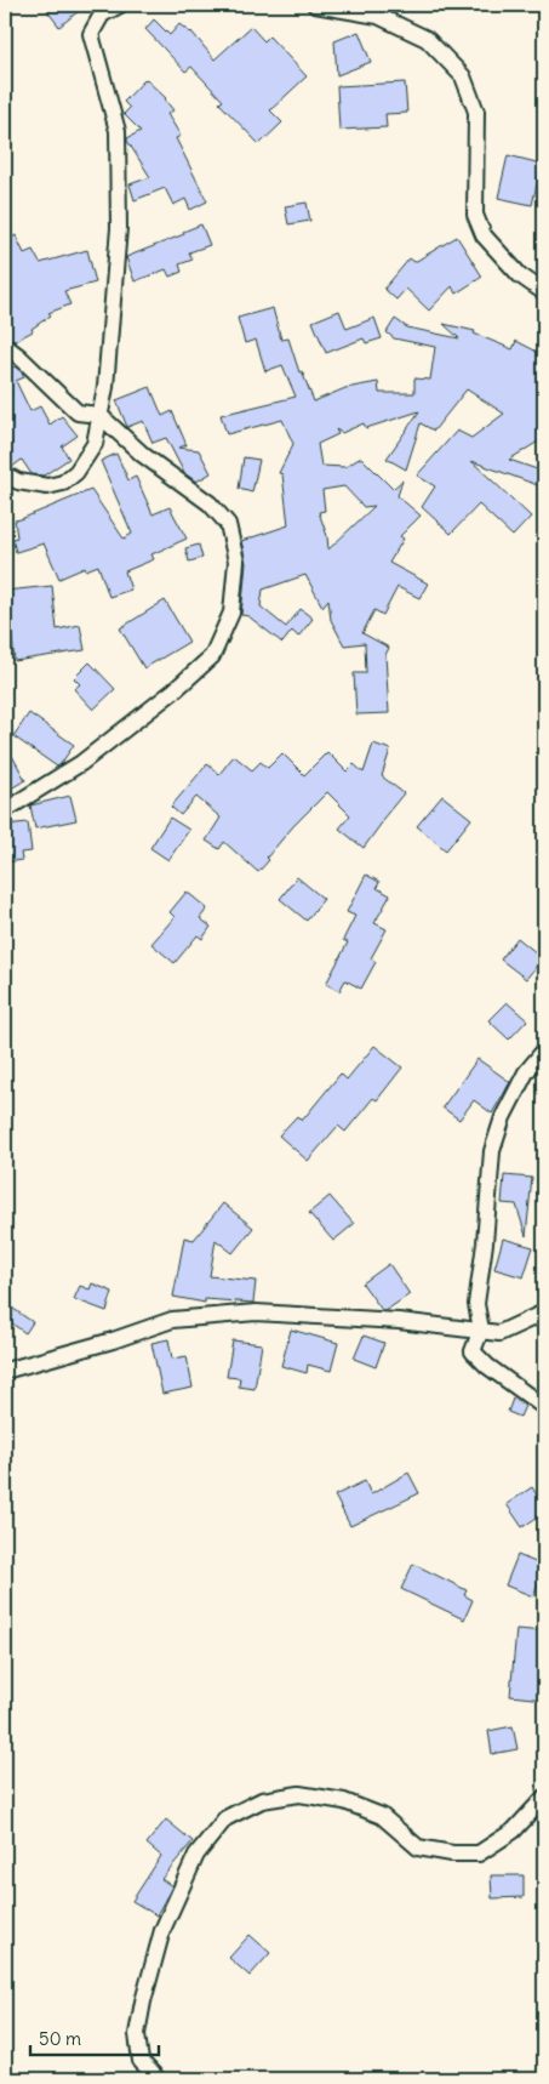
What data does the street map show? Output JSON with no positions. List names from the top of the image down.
{
  "scale_bar": "50 m"
}
